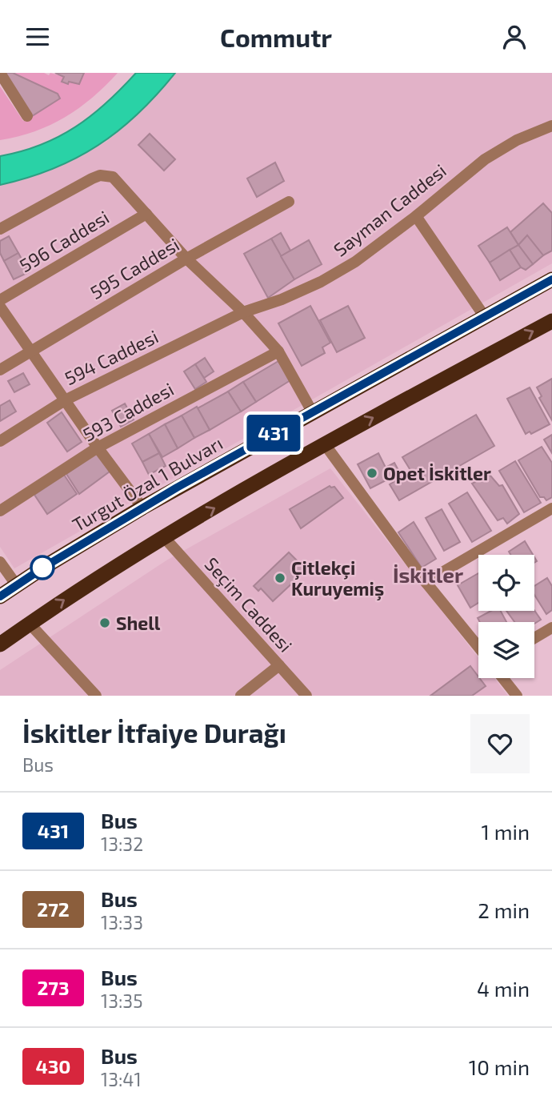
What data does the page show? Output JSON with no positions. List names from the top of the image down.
{
  "streets": {
    "highway": ["Turgut Özal 1 Bulvarı"],
    "street": [
      "Sayman Caddesi",
      "596 Caddesi",
      "595 Caddesi",
      "594 Caddesi",
      "593 Caddesi",
      "Seçim Caddesi"
    ]
  },
  "crossings": [
    ["Sayman Caddesi", "594 Caddesi"]
  ],
  "districts": ["İskitler"],
  "places": ["Opet İskitler", "Çitlekçi Kuruyemiş", "Shell"],
  "lines": ["bus line 431"],
  "page": {
    "header": "Commutr",
    "on_map": "431",
    "heading": ["İskitler İtfaiye Durağı", "Bus"],
    "list": [
      {
        "mark": "431",
        "name": "Bus",
        "note": "13:32",
        "value": "1 min"
      },
      {
        "mark": "272",
        "name": "Bus",
        "note": "13:33",
        "value": "2 min"
      },
      {
        "mark": "273",
        "name": "Bus",
        "note": "13:35",
        "value": "4 min"
      },
      {
        "mark": "430",
        "name": "Bus",
        "note": "13:41",
        "value": "10 min"
      }
    ]
  }
}
